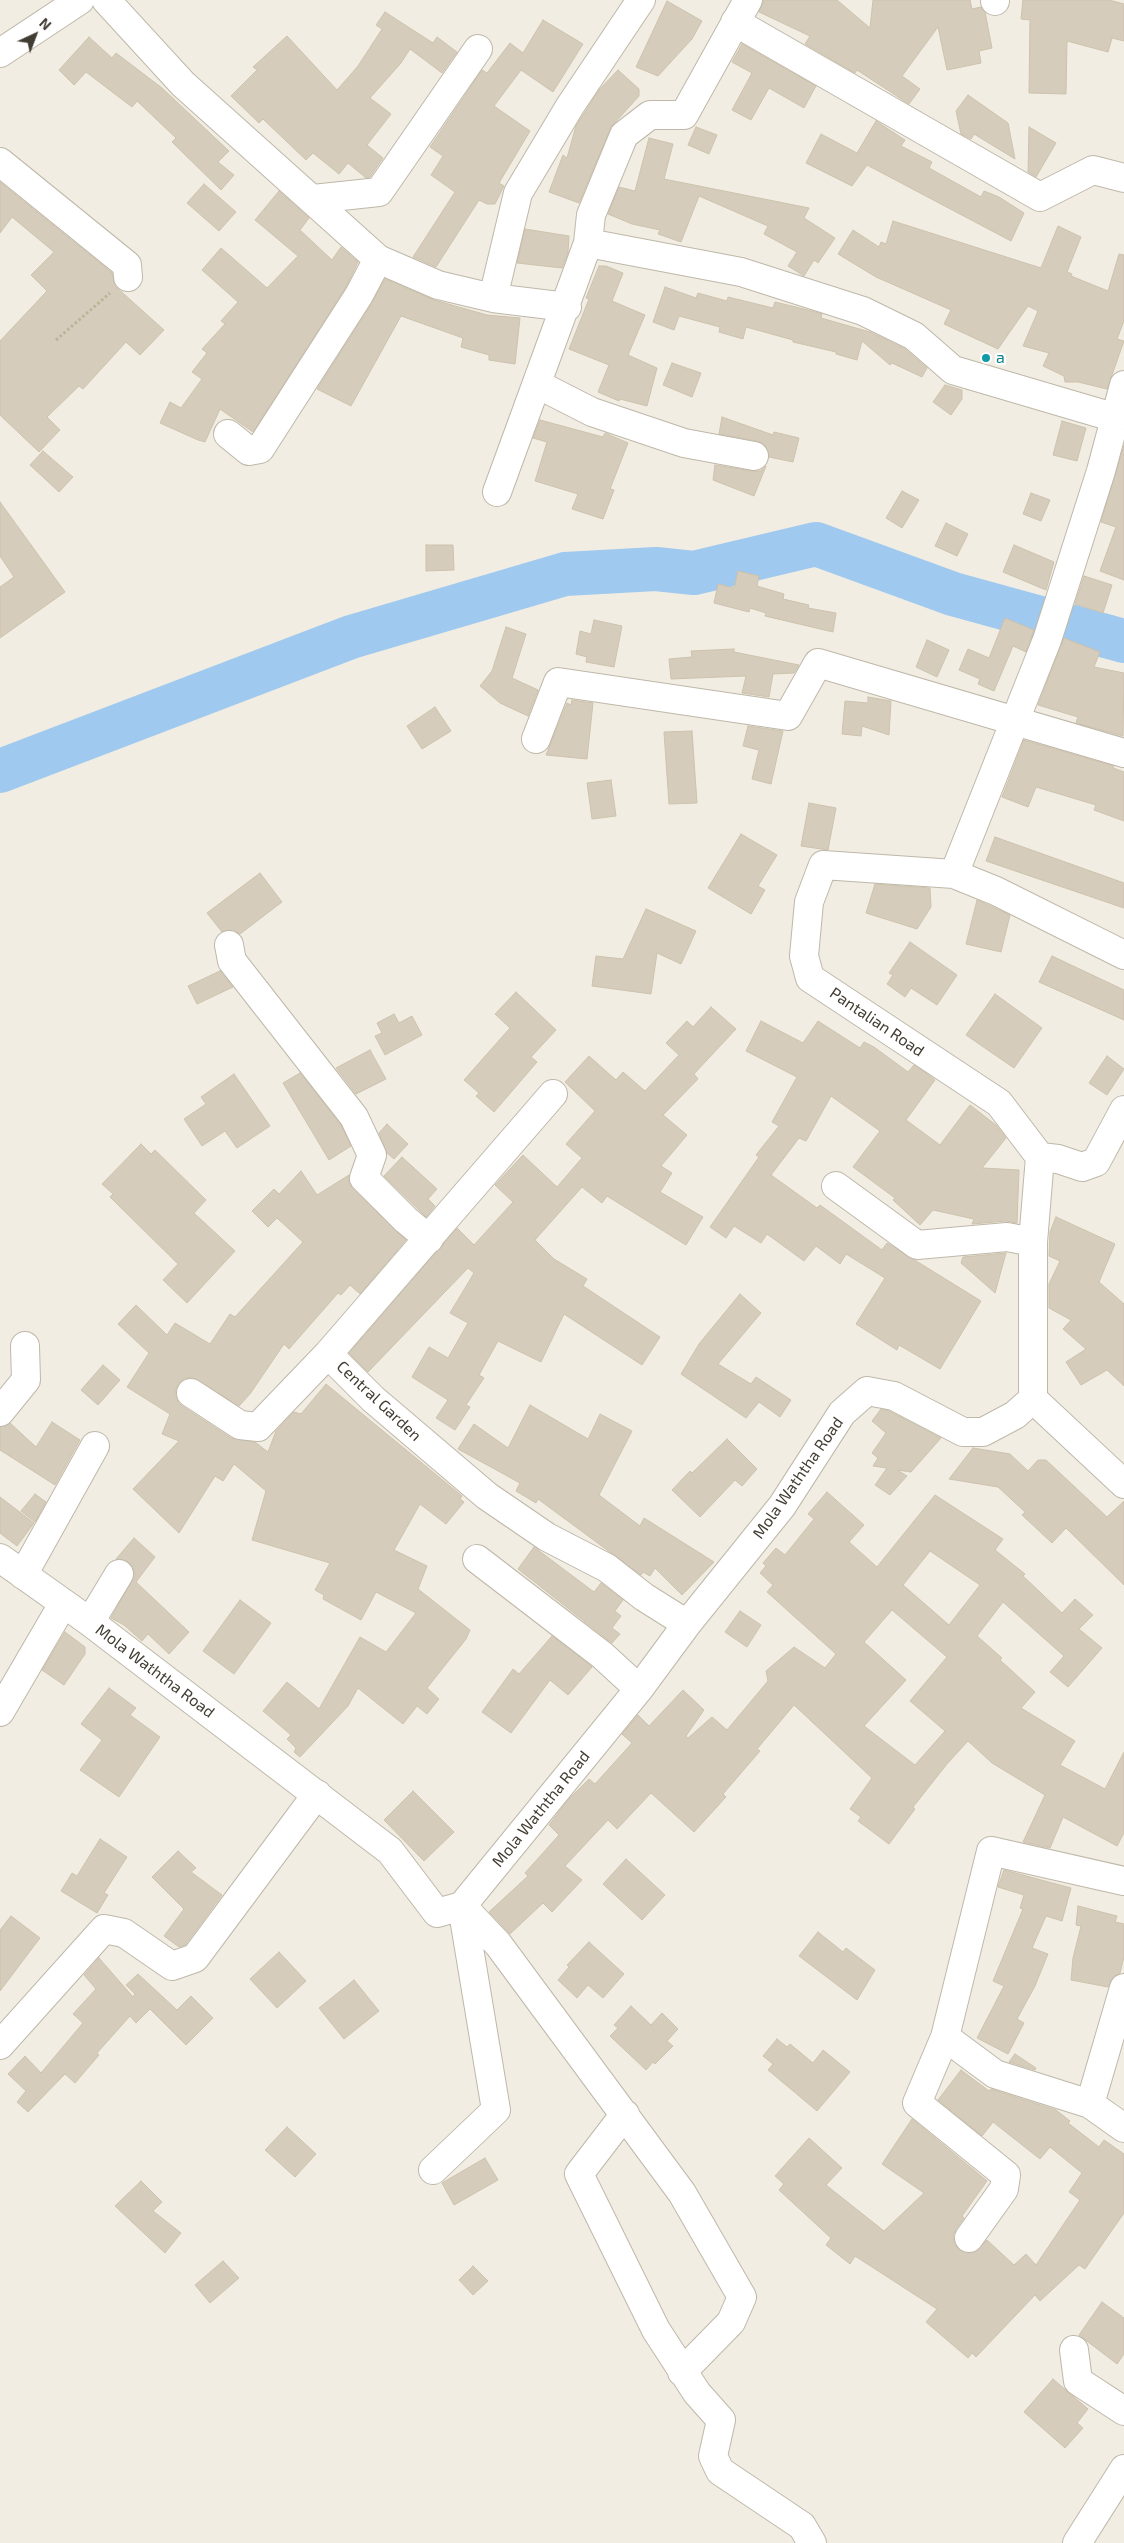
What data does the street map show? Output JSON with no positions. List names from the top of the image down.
{
  "streets": {
    "street": ["Pantalian Road", "Central Garden", "Mola Waththa Road"]
  },
  "crossings": [
    ["Central Garden", "Mola Waththa Road"]
  ],
  "places": ["a"],
  "north": "top right"
}
